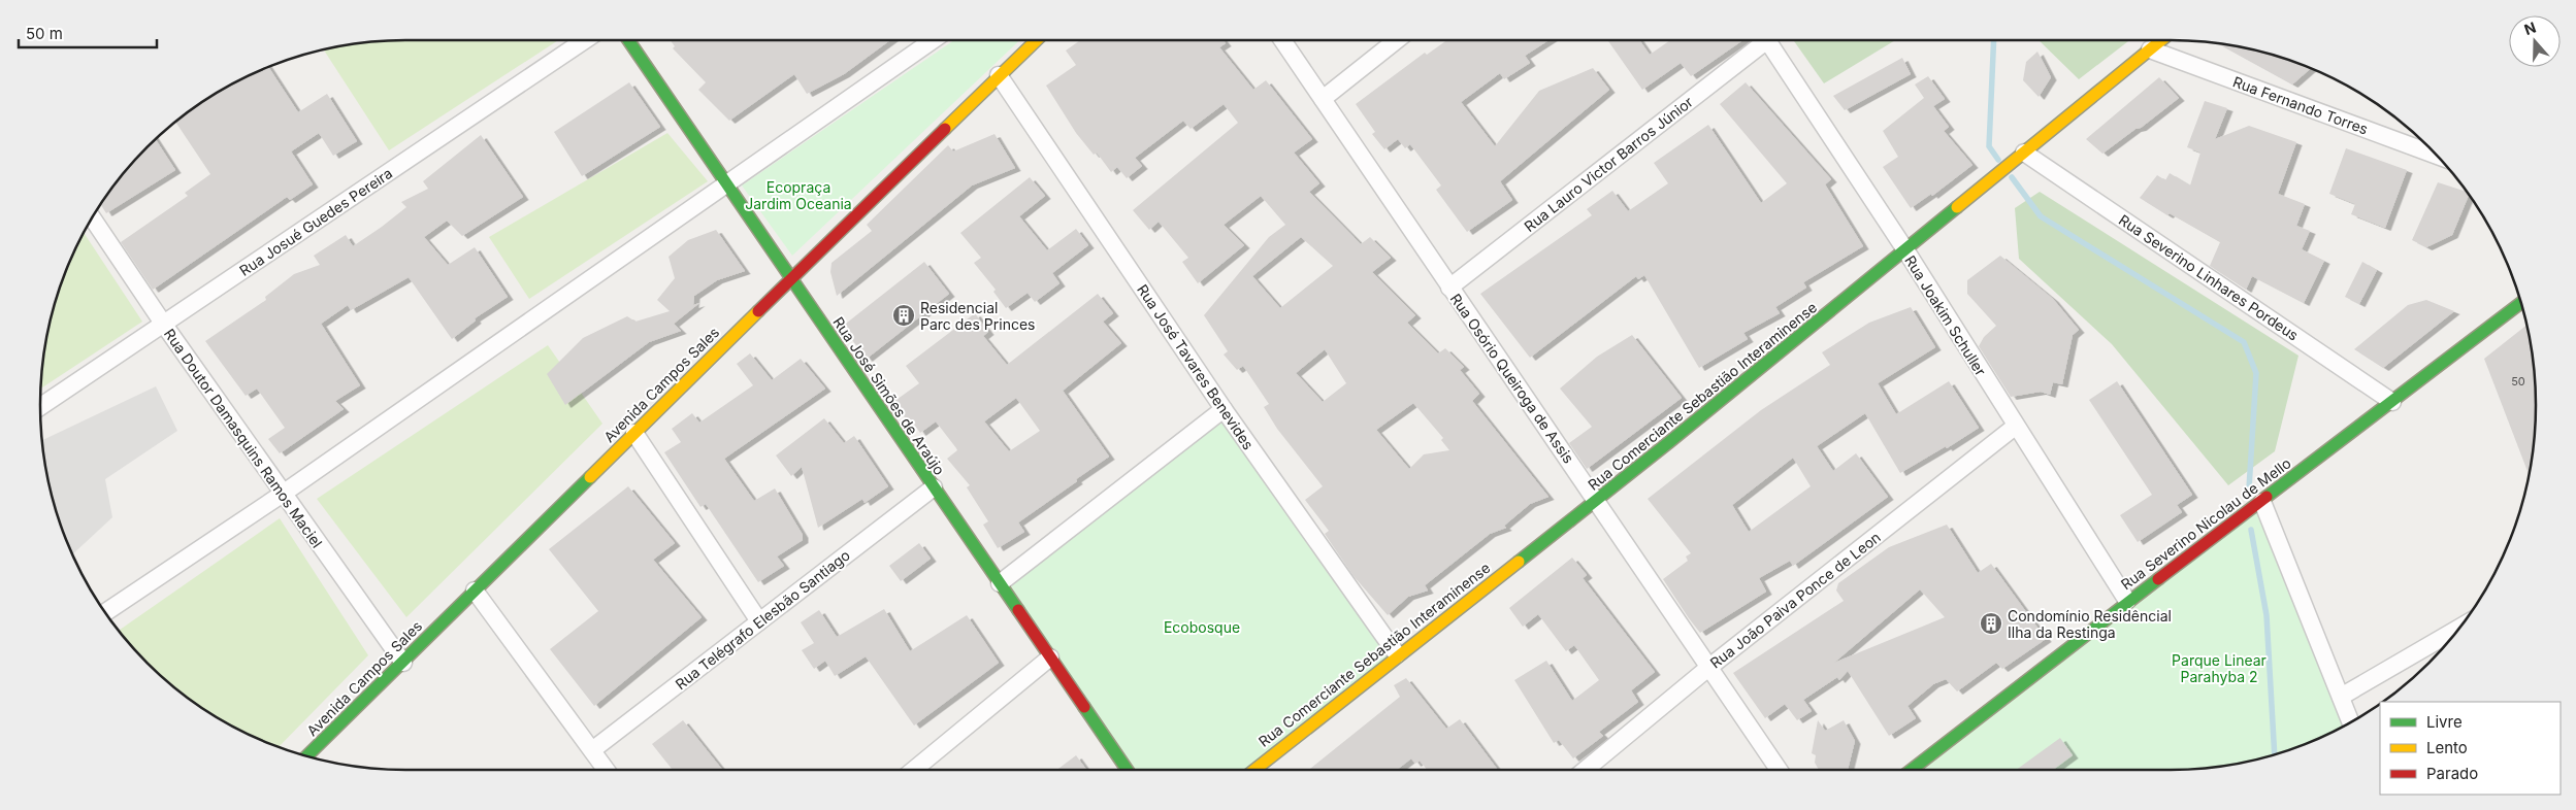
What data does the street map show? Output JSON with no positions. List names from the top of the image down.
{
  "streets": {
    "street": [
      "Rua Fernando Torres",
      "Rua Lauro Victor Barros Júnior",
      "Rua Josué Guedes Pereira",
      "Rua Severino Linhares Pordeus",
      "Rua Joakim Schuller",
      "Rua José Tavares Benevides",
      "Rua Osório Queiroga de Assis",
      "Avenida Campos Sales",
      "Rua José Simões de Araújo",
      "Rua Comerciante Sebastião Interaminense",
      "Rua Doutor Damasquins Ramos Maciel",
      "Rua Severino Nicolau de Mello",
      "Rua João Paiva Ponce de Leon",
      "Rua Telégrafo Elesbão Santiago"
    ]
  },
  "crossings": [
    ["Rua Fernando Torres", "Rua Comerciante Sebastião Interaminense"],
    ["Rua Lauro Victor Barros Júnior", "Rua Osório Queiroga de Assis"],
    ["Rua Josué Guedes Pereira", "Rua Doutor Damasquins Ramos Maciel"],
    ["Rua Severino Linhares Pordeus", "Rua Comerciante Sebastião Interaminense"],
    ["Rua Severino Linhares Pordeus", "Rua Severino Nicolau de Mello"],
    ["Rua Joakim Schuller", "Rua Comerciante Sebastião Interaminense"],
    ["Rua Joakim Schuller", "Rua Severino Nicolau de Mello"],
    ["Rua Joakim Schuller", "Rua João Paiva Ponce de Leon"],
    ["Rua José Tavares Benevides", "Avenida Campos Sales"],
    ["Rua José Tavares Benevides", "Rua Comerciante Sebastião Interaminense"],
    ["Rua Osório Queiroga de Assis", "Rua Comerciante Sebastião Interaminense"],
    ["Rua Osório Queiroga de Assis", "Rua João Paiva Ponce de Leon"],
    ["Avenida Campos Sales", "Rua José Simões de Araújo"],
    ["Avenida Campos Sales", "Rua Doutor Damasquins Ramos Maciel"],
    ["Rua José Simões de Araújo", "Rua Telégrafo Elesbão Santiago"]
  ],
  "parks": ["Ecopraça Jardim Oceania", "Ecobosque", "Parque Linear Parahyba 2"],
  "places": {
    "building": ["Residencial Parc des Princes", "Condomínio Residêncial Ilha da Restinga"]
  },
  "house_numbers": ["50"],
  "legend": ["Livre", "Lento", "Parado"],
  "scale_bar": "50 m",
  "north": "top"
}
